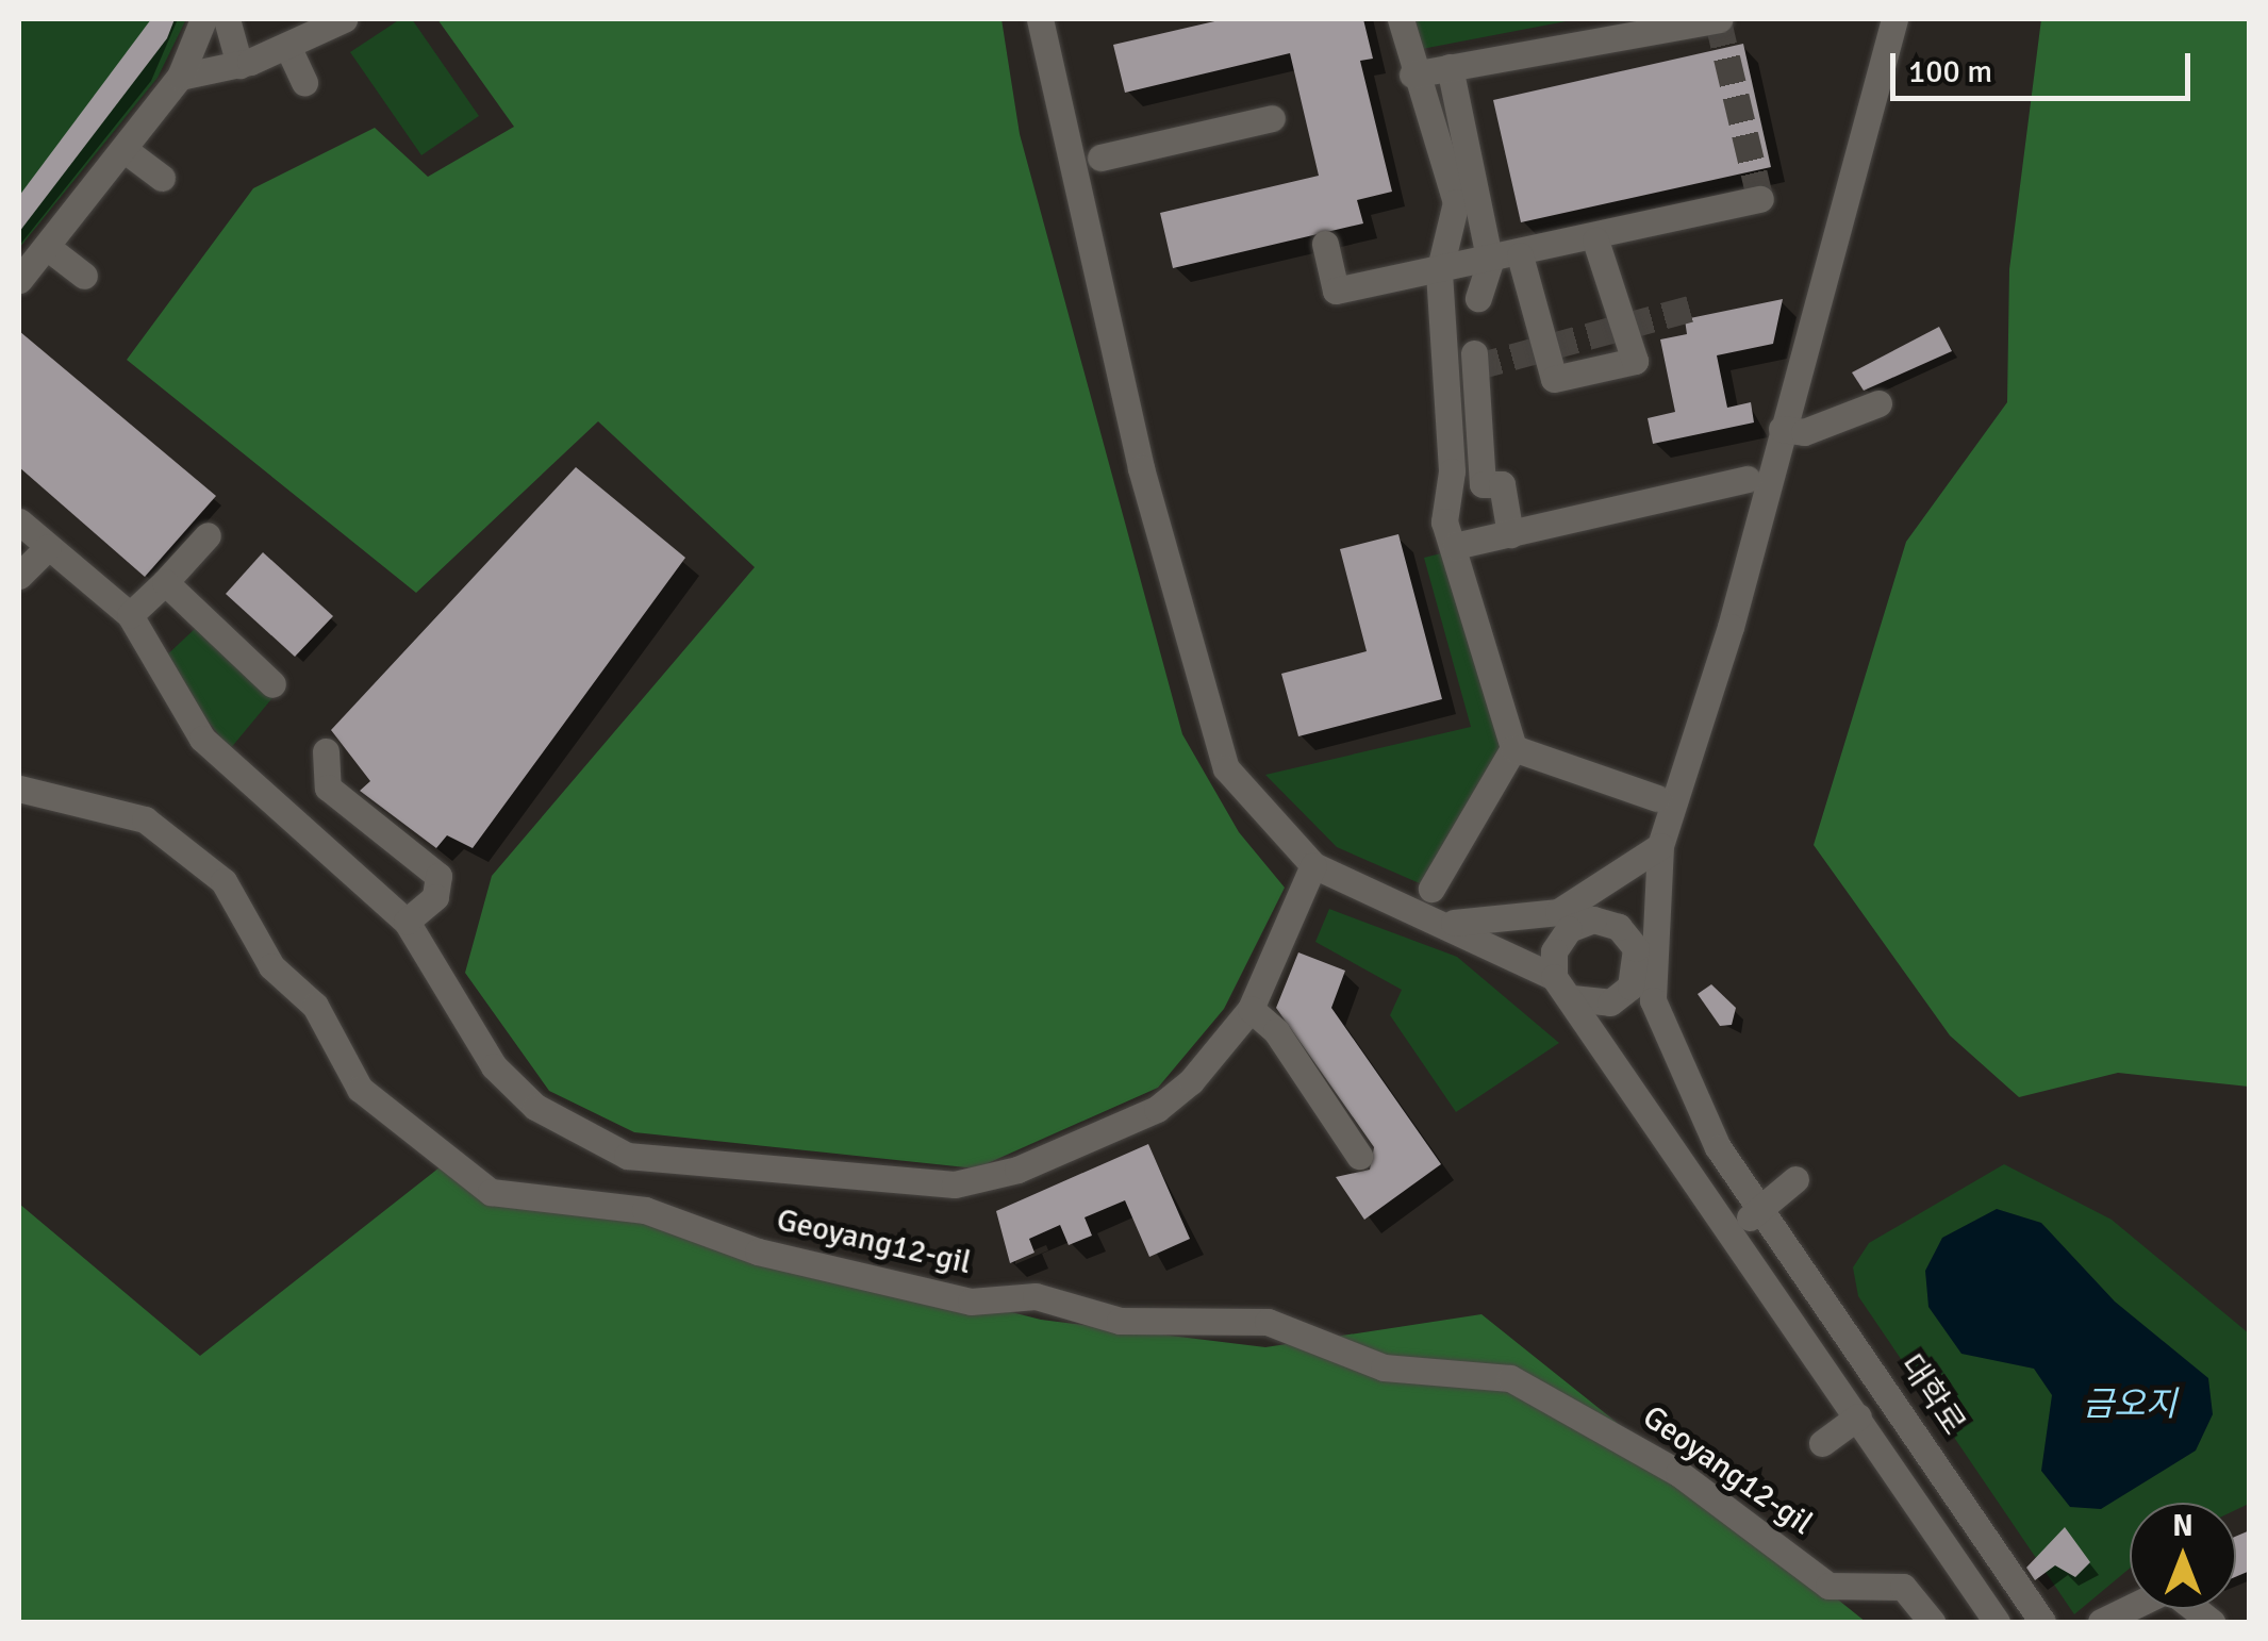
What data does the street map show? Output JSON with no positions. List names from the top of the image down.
{
  "streets": {
    "street": ["Geoyang12-gil", "대학로"]
  },
  "water": ["금오지"],
  "scale_bar": "100 m",
  "north": "top"
}
